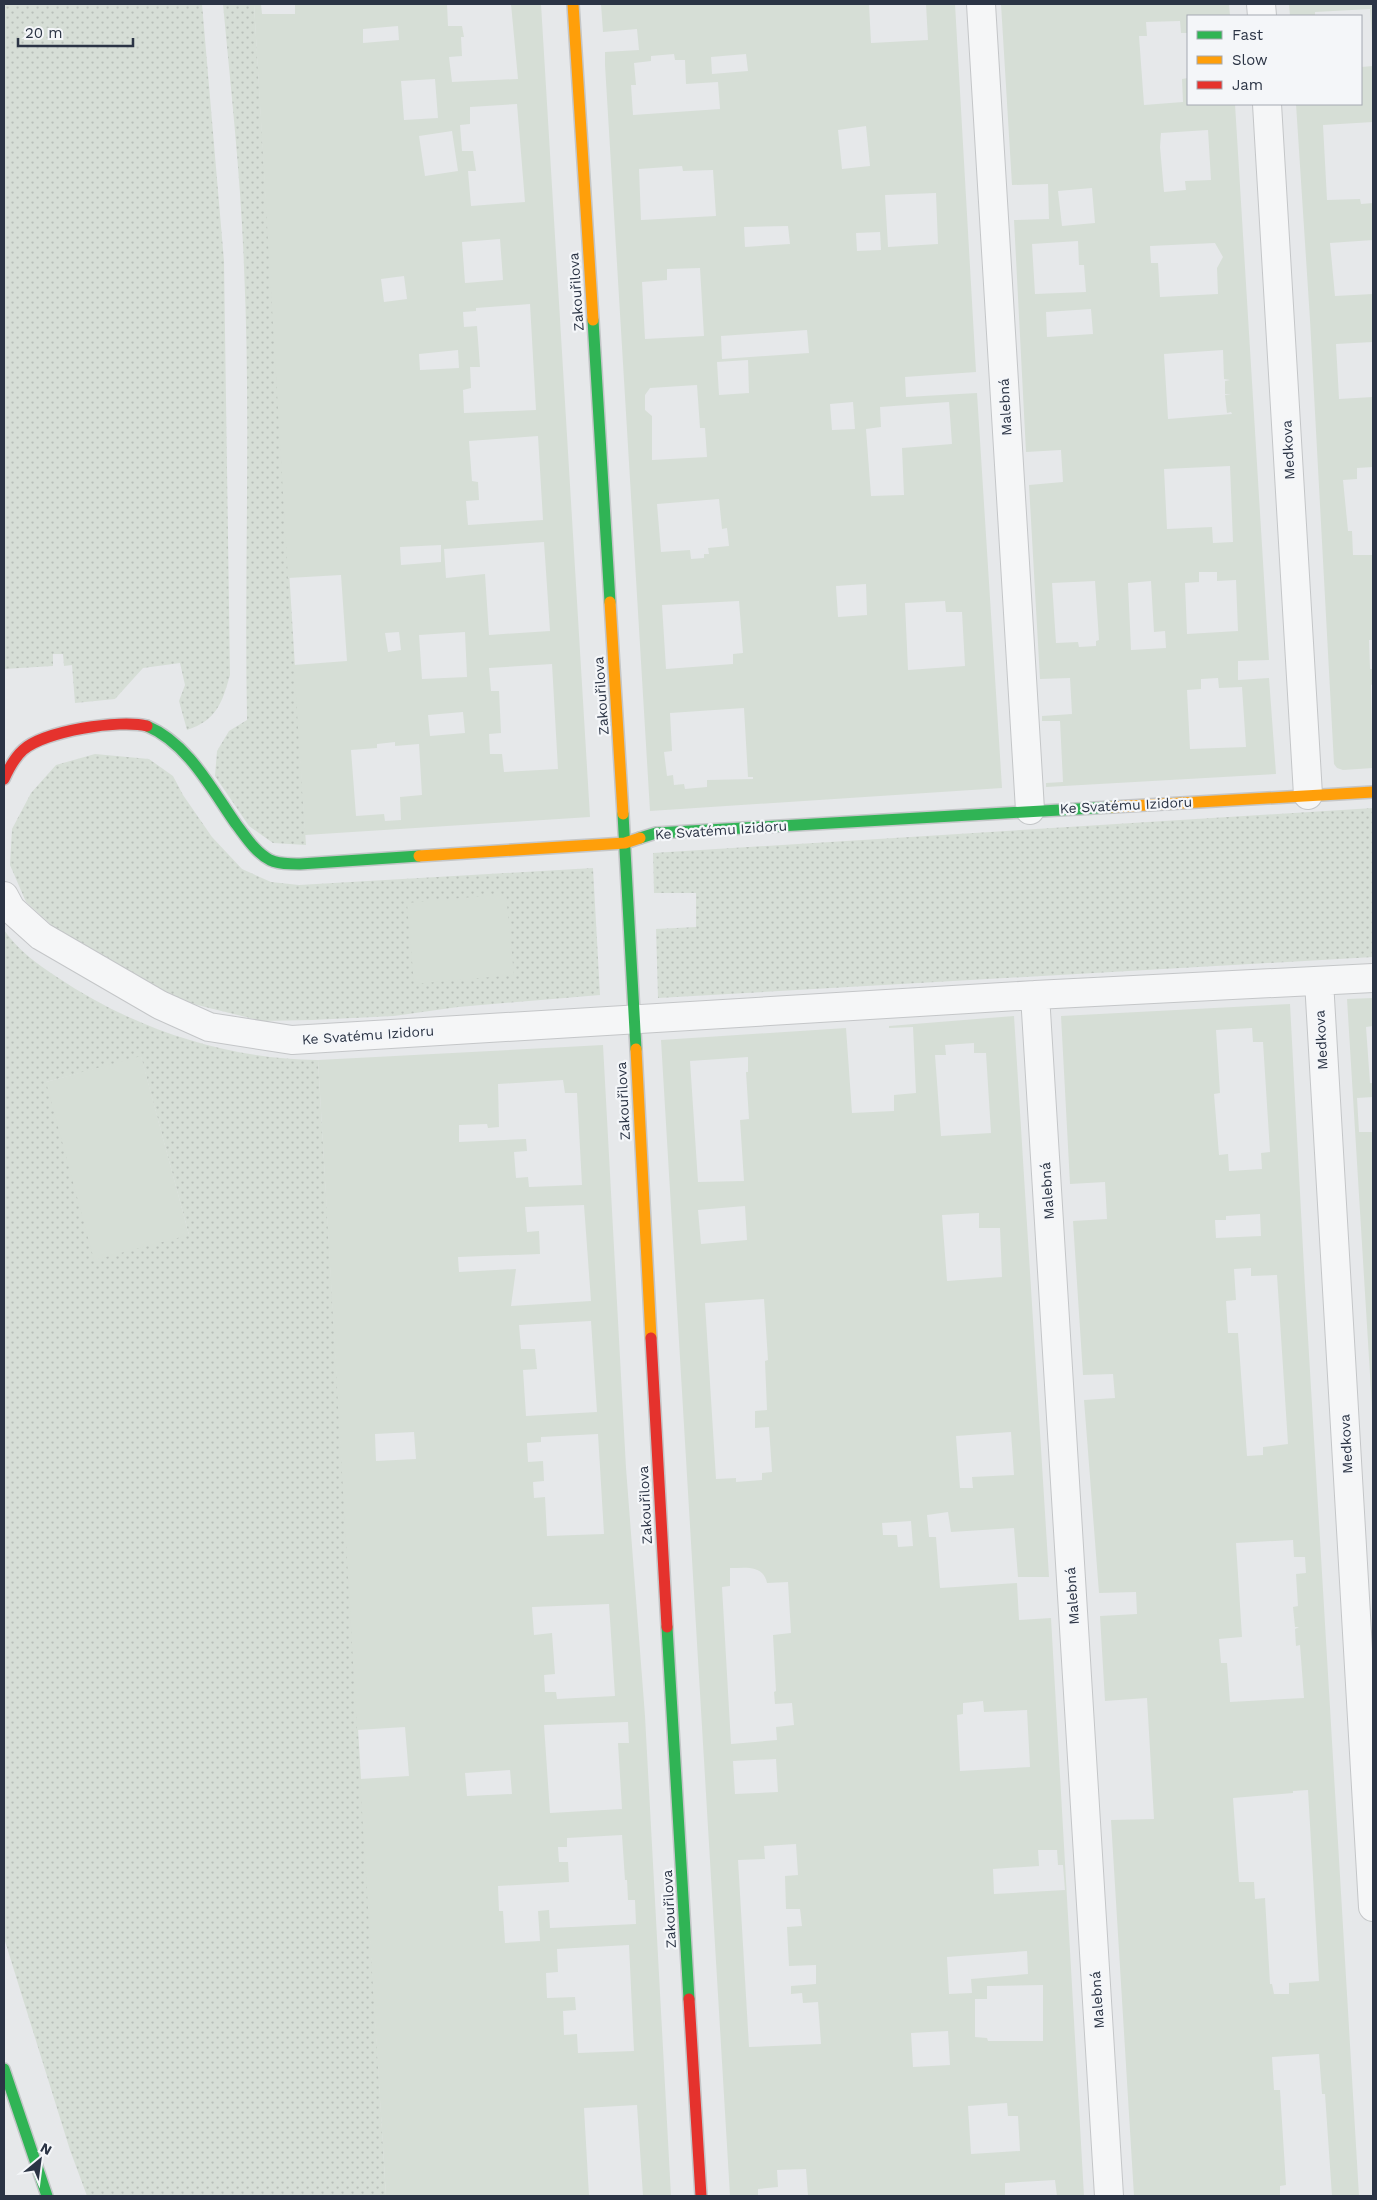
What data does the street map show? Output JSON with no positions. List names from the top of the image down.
{
  "streets": {
    "main road": ["Zakouřilova", "Ke Svatému Izidoru"],
    "street": ["Malebná", "Medkova"]
  },
  "crossings": [
    ["Zakouřilova", "Ke Svatému Izidoru"],
    ["Malebná", "Ke Svatému Izidoru"],
    ["Medkova", "Ke Svatému Izidoru"]
  ],
  "legend": ["Fast", "Slow", "Jam"],
  "scale_bar": "20 m",
  "north": "top right"
}
